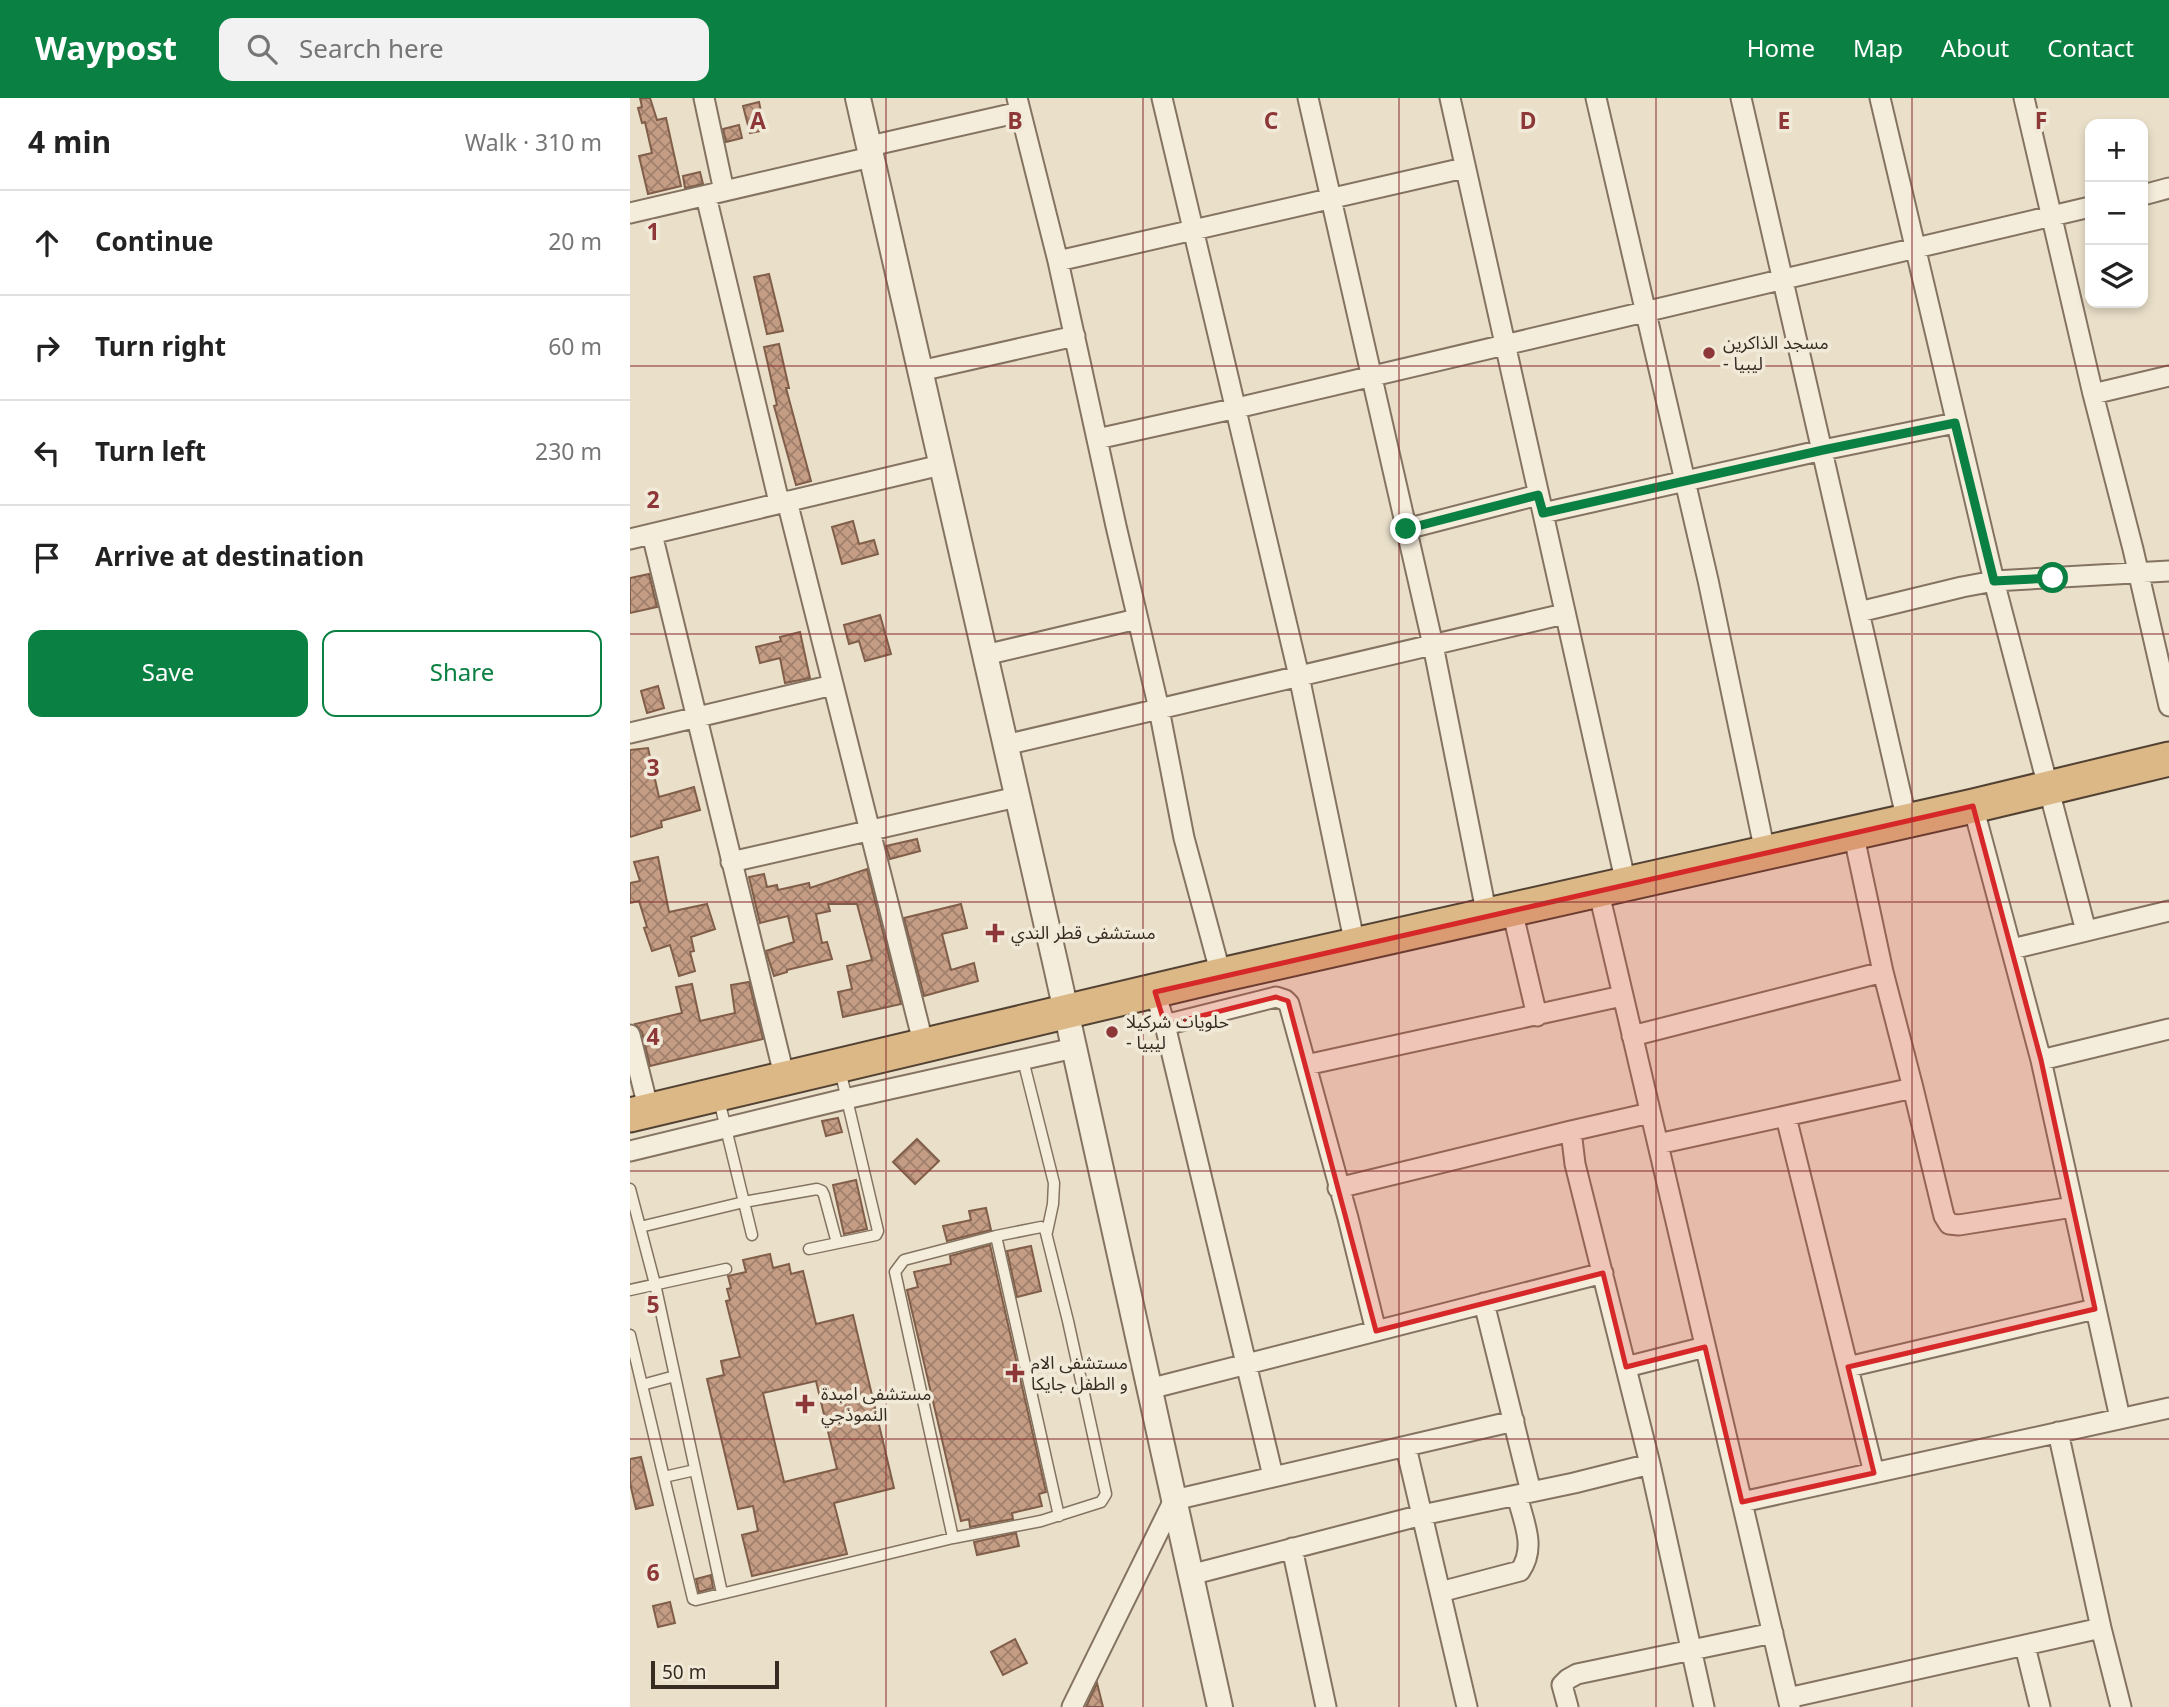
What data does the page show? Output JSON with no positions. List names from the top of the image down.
{
  "places": {
    "other": ["مسجد الذاكرين - ليبيا", "حلويات شركيلا - ليبيا"],
    "health": ["مستشفى قطر الندي", "مستشفى الام و الطفل جايكا", "مستشفى امبدة النموذجي"]
  },
  "scale_bar": "50 m",
  "page": {
    "header": "Waypost",
    "search": "Search here",
    "nav": [
      "Home",
      "Map",
      "About",
      "Contact"
    ],
    "heading": ["4 min", "Walk · 310 m"],
    "map_buttons": ["+", "−"],
    "list": [
      ["Continue", "20 m"],
      ["Turn right", "60 m"],
      ["Turn left", "230 m"],
      "Arrive at destination"
    ],
    "buttons": ["Save", "Share"],
    "scale": "50 m"
  },
  "grid": {
    "columns": [
      "A",
      "B",
      "C",
      "D",
      "E",
      "F"
    ],
    "rows": [
      "1",
      "2",
      "3",
      "4",
      "5",
      "6"
    ]
  }
}
